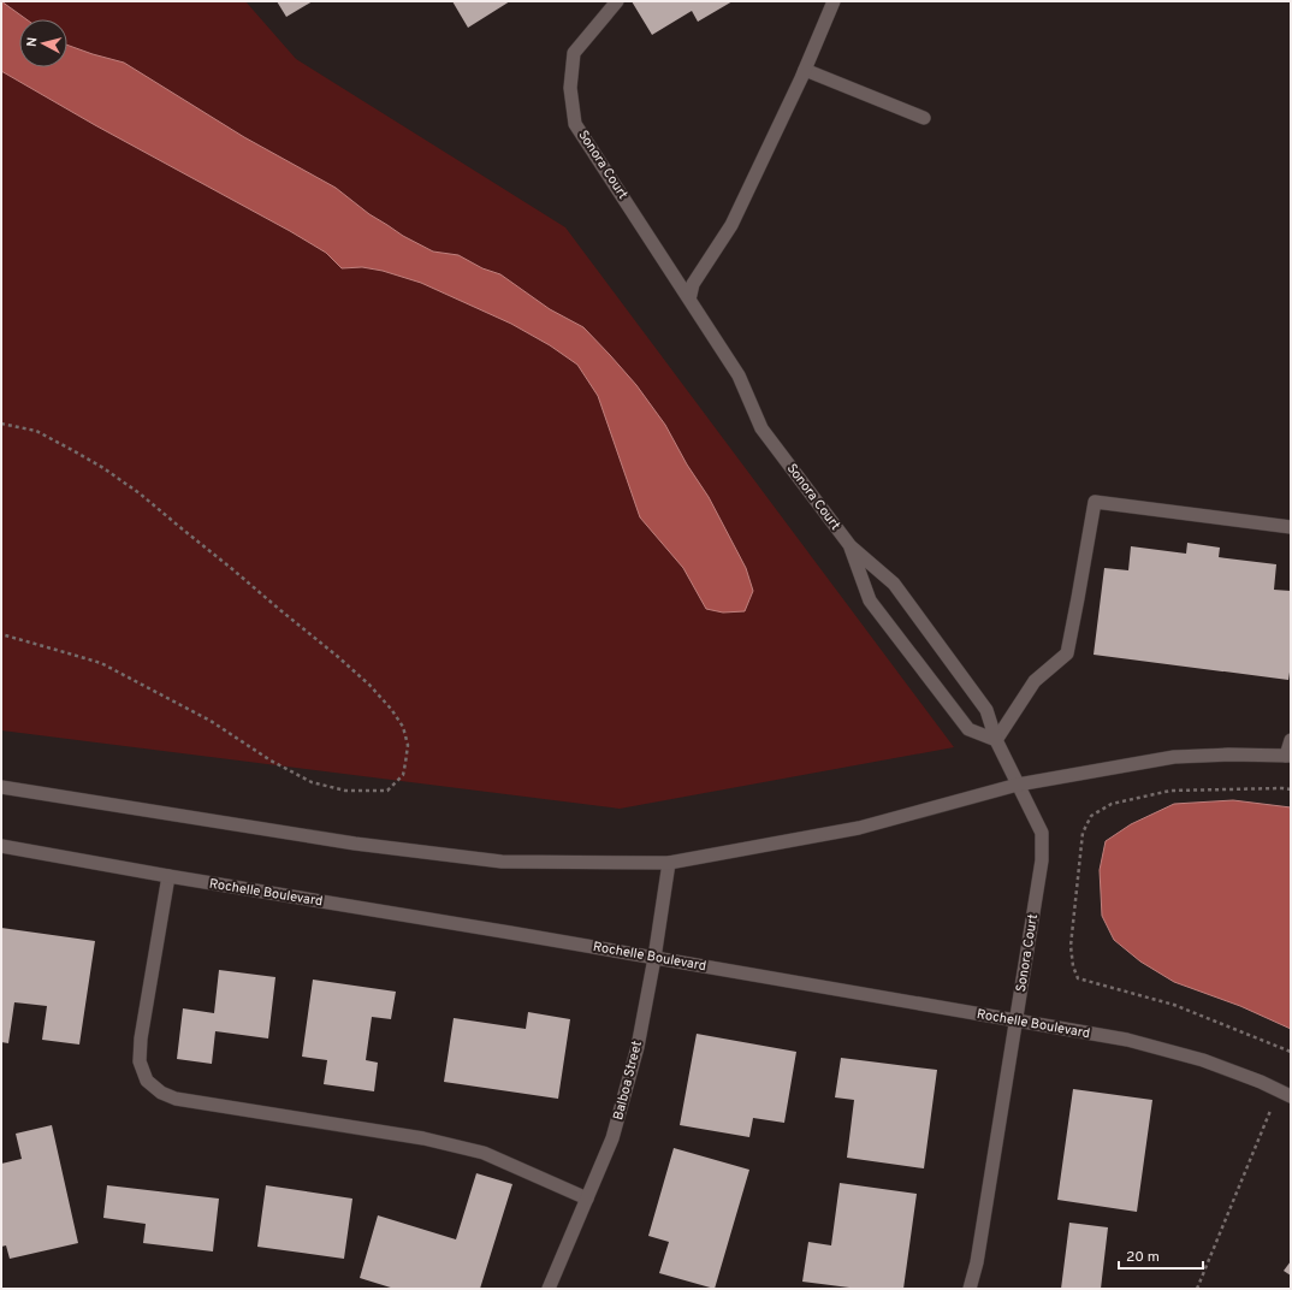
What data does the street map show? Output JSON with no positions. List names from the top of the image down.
{
  "streets": {
    "main road": ["Sonora Court", "Rochelle Boulevard", "Balboa Street"]
  },
  "crossings": [
    ["Sonora Court", "Rochelle Boulevard"],
    ["Rochelle Boulevard", "Balboa Street"]
  ],
  "scale_bar": "20 m",
  "north": "left"
}
